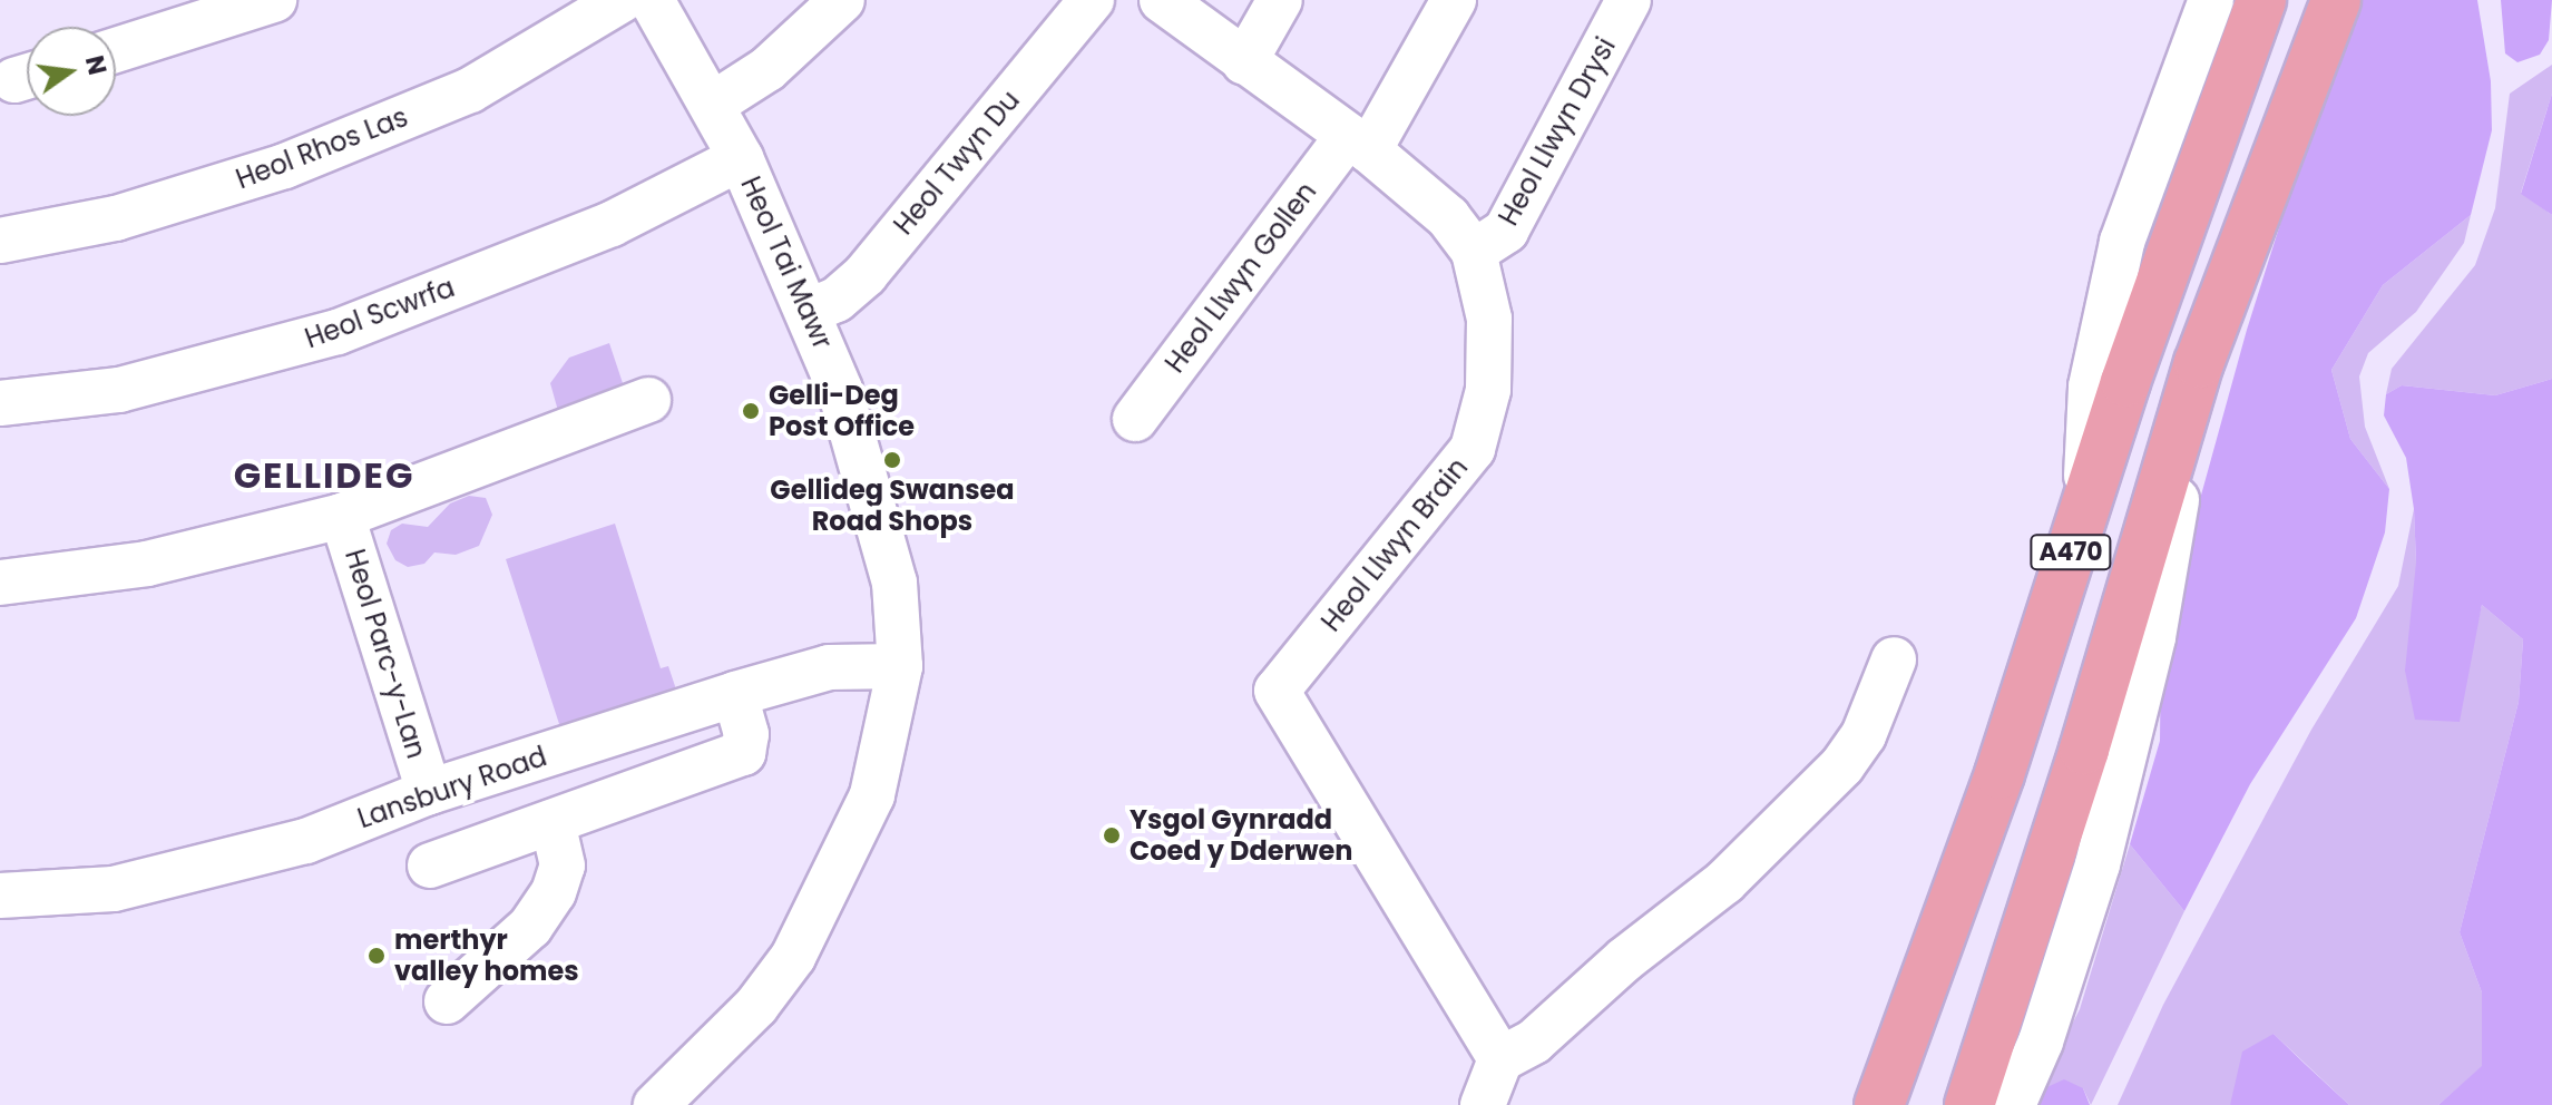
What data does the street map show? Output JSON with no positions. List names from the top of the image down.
{
  "streets": {
    "highway": ["A470"],
    "street": [
      "Heol Llwyn Drysi",
      "Heol Rhos Las",
      "Heol Twyn Du",
      "Heol Tai Mawr",
      "Heol Llwyn Gollen",
      "Heol Scwrfa",
      "Heol Llwyn Brain",
      "Heol Parc-y-Lan",
      "Lansbury Road"
    ]
  },
  "crossings": [
    ["Heol Llwyn Drysi", "Heol Llwyn Brain"],
    ["Heol Twyn Du", "Heol Tai Mawr"],
    ["Heol Tai Mawr", "Heol Scwrfa"],
    ["Heol Tai Mawr", "Lansbury Road"],
    ["Heol Llwyn Gollen", "Heol Llwyn Brain"],
    ["Heol Parc-y-Lan", "Lansbury Road"]
  ],
  "districts": ["GELLIDEG"],
  "places": [
    "Gelli-Deg Post Office",
    "Gellideg Swansea Road Shops",
    "Ysgol Gynradd Coed y Dderwen",
    "merthyr valley homes"
  ],
  "north": "right"
}
